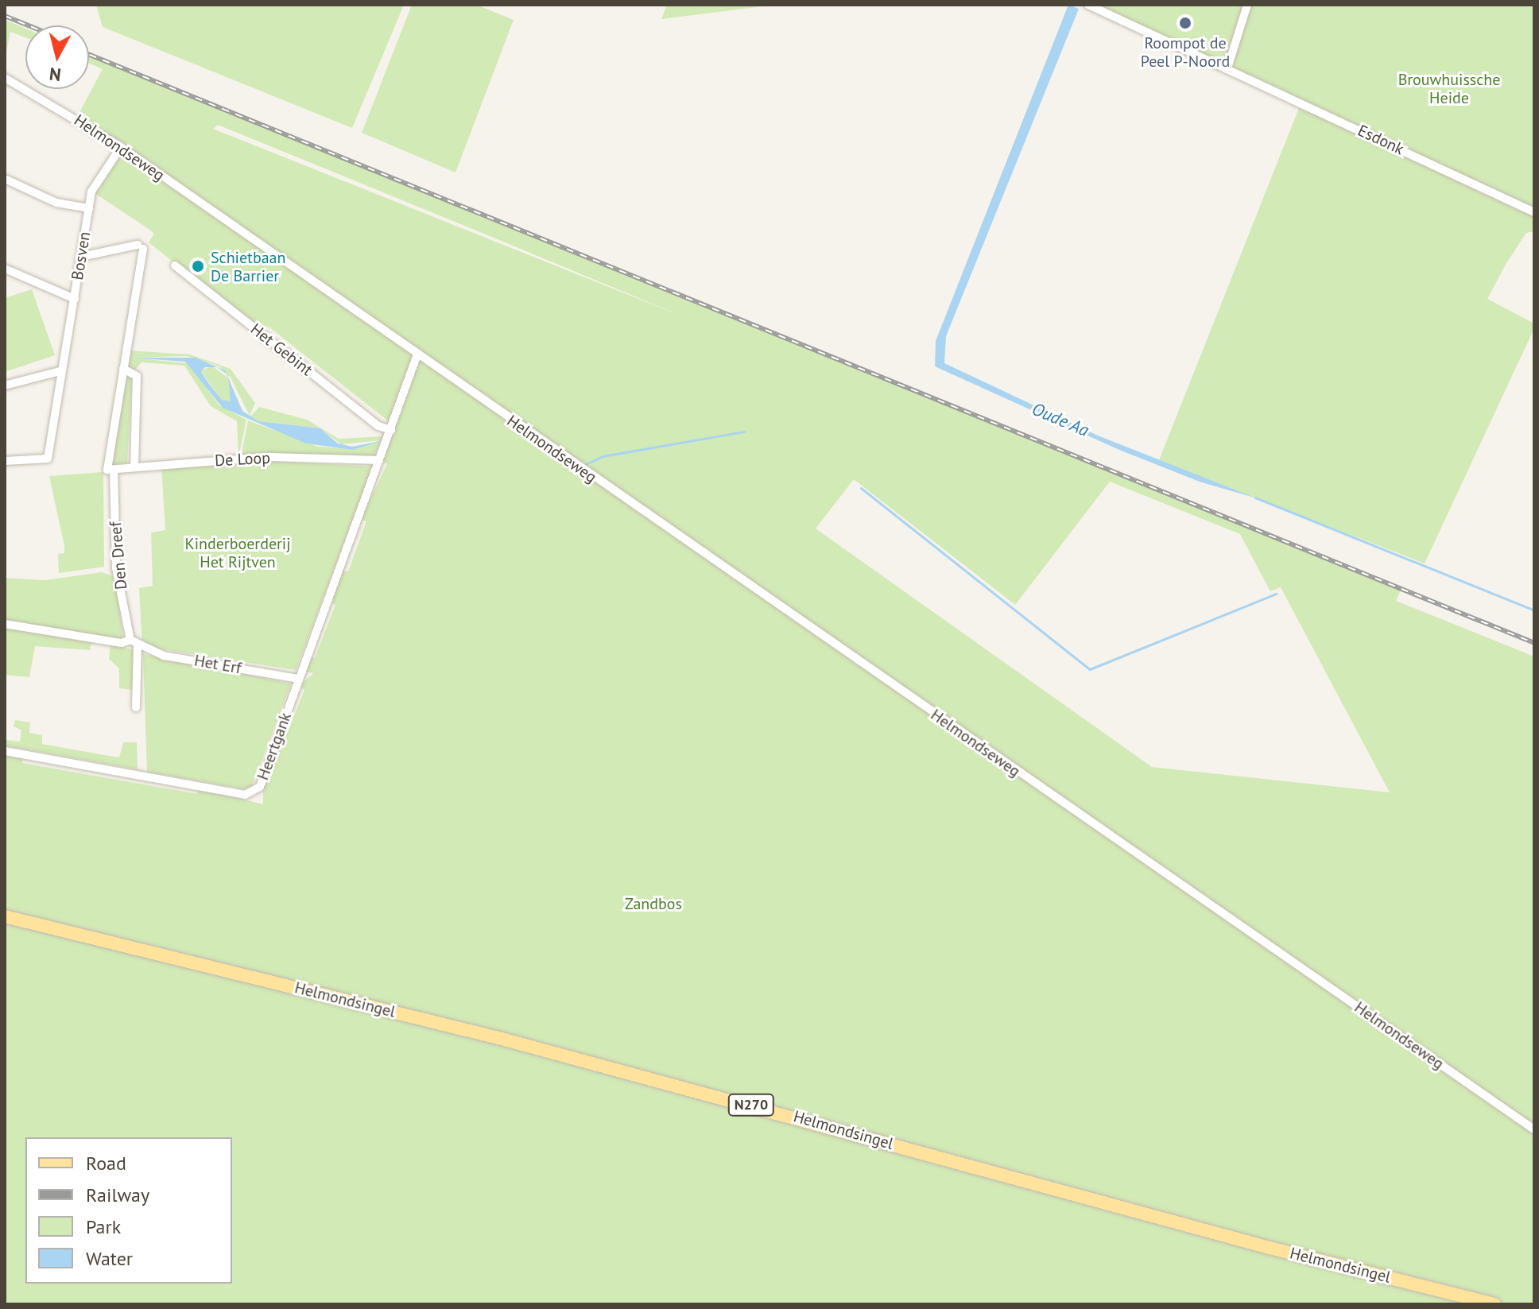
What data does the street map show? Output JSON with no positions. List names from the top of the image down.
{
  "streets": {
    "main road": ["Helmondsingel", "N270"],
    "street": [
      "Esdonk",
      "Helmondseweg",
      "Bosven",
      "Het Gebint",
      "De Loop",
      "Den Dreef",
      "Het Erf",
      "Heertgank"
    ]
  },
  "crossings": [
    ["Helmondseweg", "Bosven"],
    ["Bosven", "Den Dreef"],
    ["De Loop", "Den Dreef"],
    ["De Loop", "Heertgank"],
    ["Den Dreef", "Het Erf"],
    ["Het Erf", "Heertgank"]
  ],
  "water": ["Oude Aa"],
  "parks": ["Brouwhuissche Heide", "Kinderboerderij Het Rijtven", "Zandbos"],
  "places": ["Roompot de Peel P-Noord", "Schietbaan De Barrier"],
  "legend": [
    "Road",
    "Railway",
    "Park",
    "Water"
  ],
  "north": "bottom"
}
